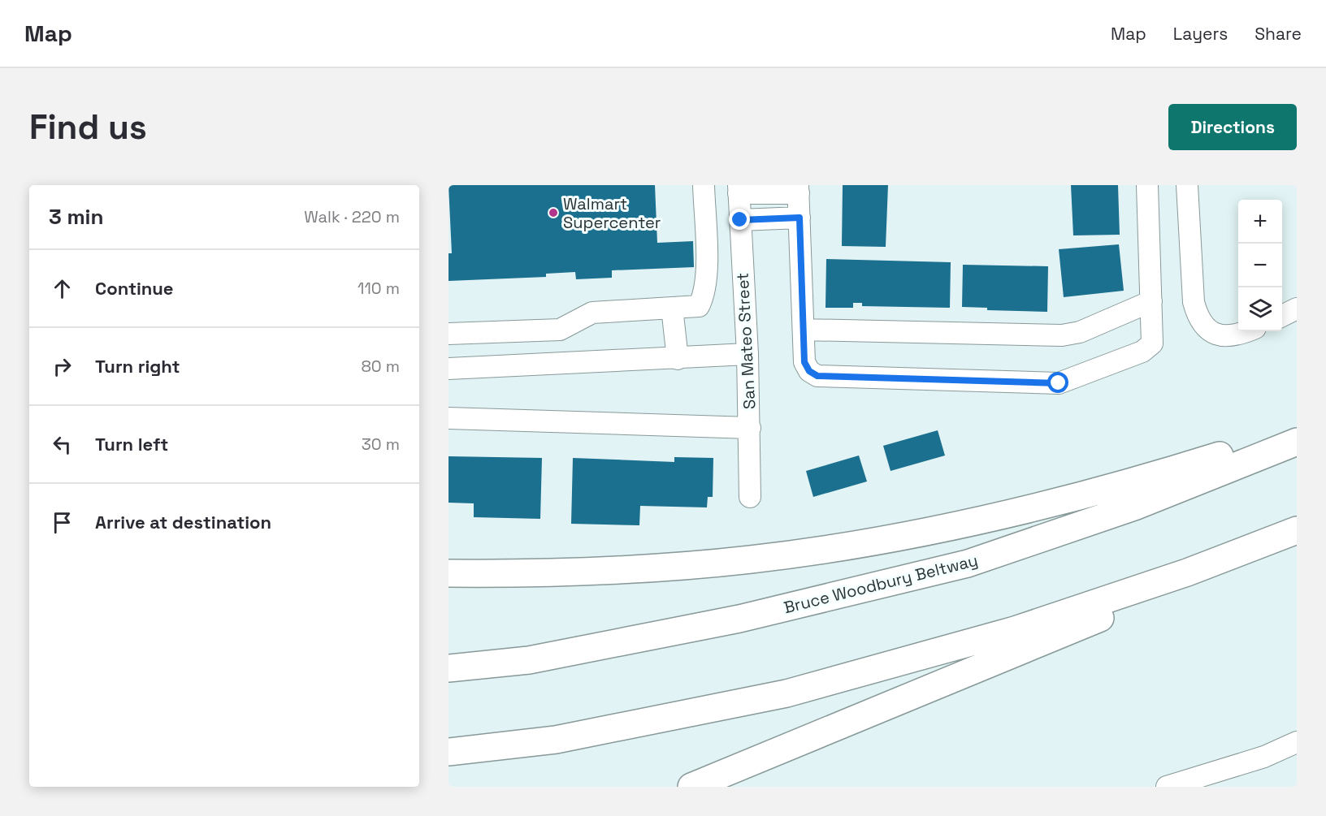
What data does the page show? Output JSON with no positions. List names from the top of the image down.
{
  "streets": {
    "highway": ["Bruce Woodbury Beltway"],
    "street": ["San Mateo Street"]
  },
  "places": ["Walmart Supercenter"],
  "page": {
    "header": "Map",
    "nav": ["Map", "Layers", "Share"],
    "buttons": "Directions",
    "title": "Find us",
    "heading": ["3 min", "Walk · 220 m"],
    "map_buttons": ["+", "−"],
    "list": [
      ["Continue", "110 m"],
      ["Turn right", "80 m"],
      ["Turn left", "30 m"],
      "Arrive at destination"
    ]
  }
}
